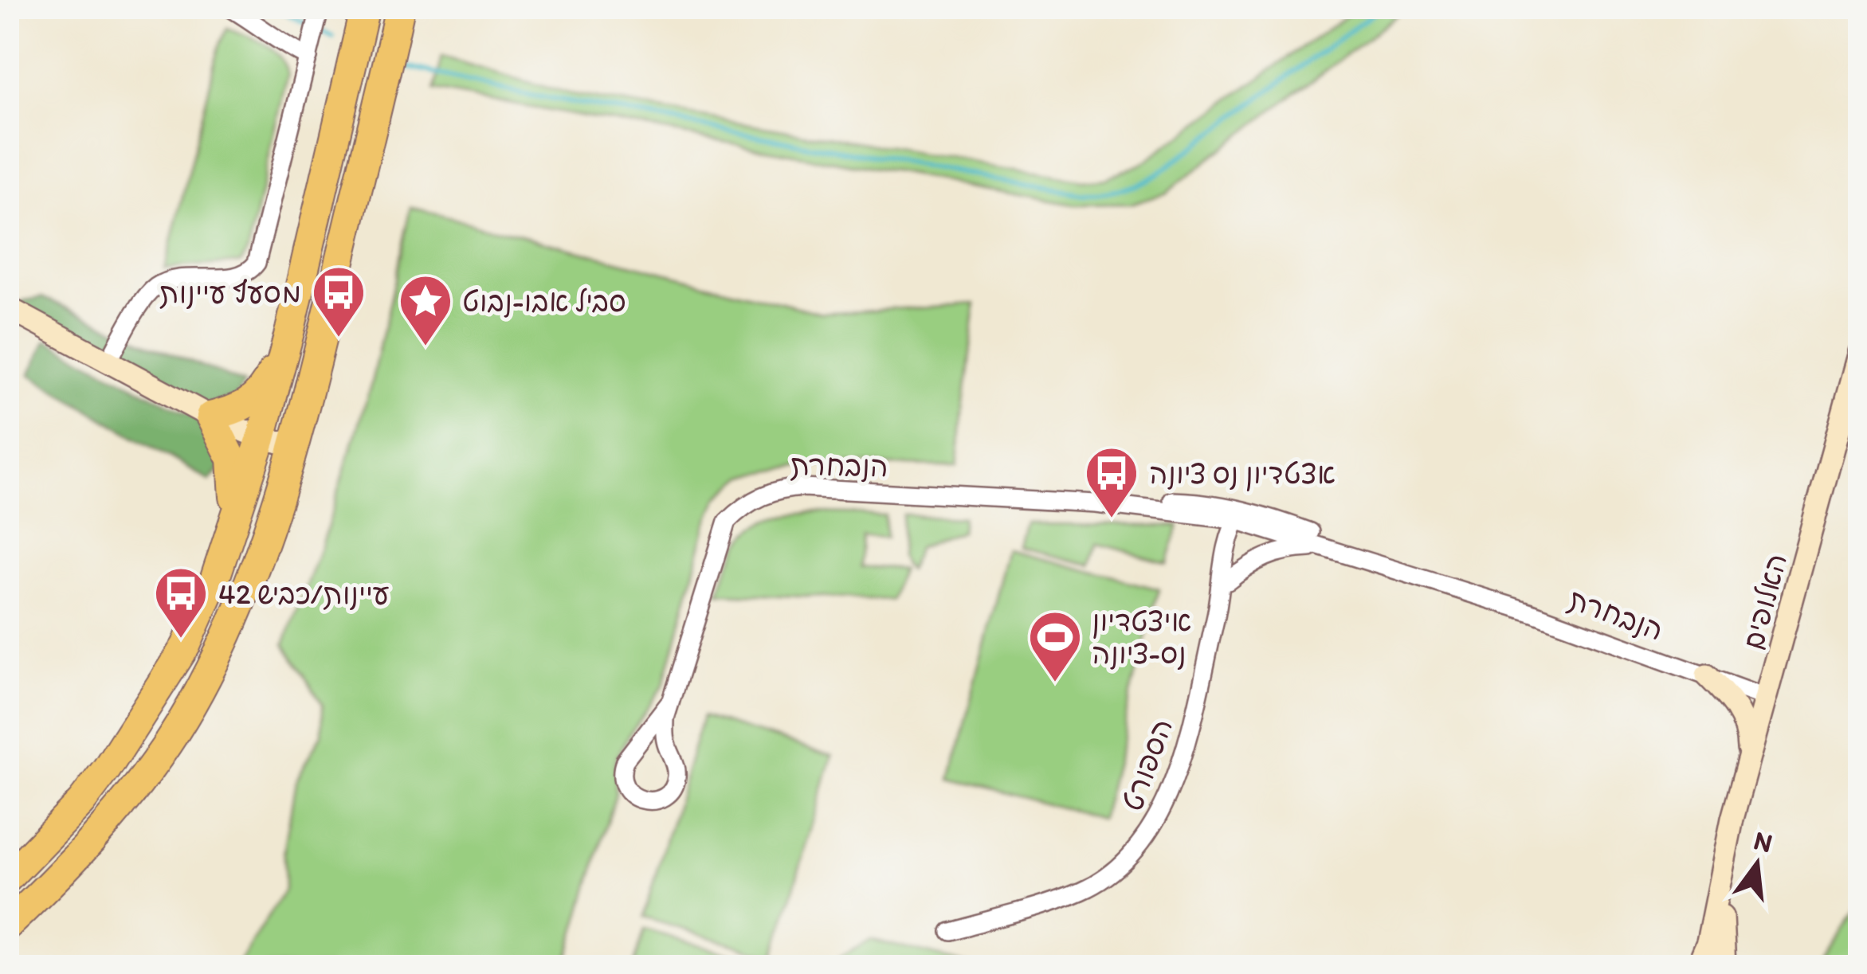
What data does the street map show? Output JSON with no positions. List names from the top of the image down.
{
  "streets": {
    "street": ["הנבחרת", "האלופים", "הספורט"]
  },
  "crossings": [
    ["הנבחרת", "האלופים"],
    ["הנבחרת", "הספורט"]
  ],
  "places": {
    "bus stop": ["מסעף עיינות", "אצטדיון נס ציונה", "עיינות/כביש 42"],
    "place": ["סביל אבו-נבוט"],
    "sports": ["איצטדיון נס-ציונה"]
  },
  "north": "top"
}
